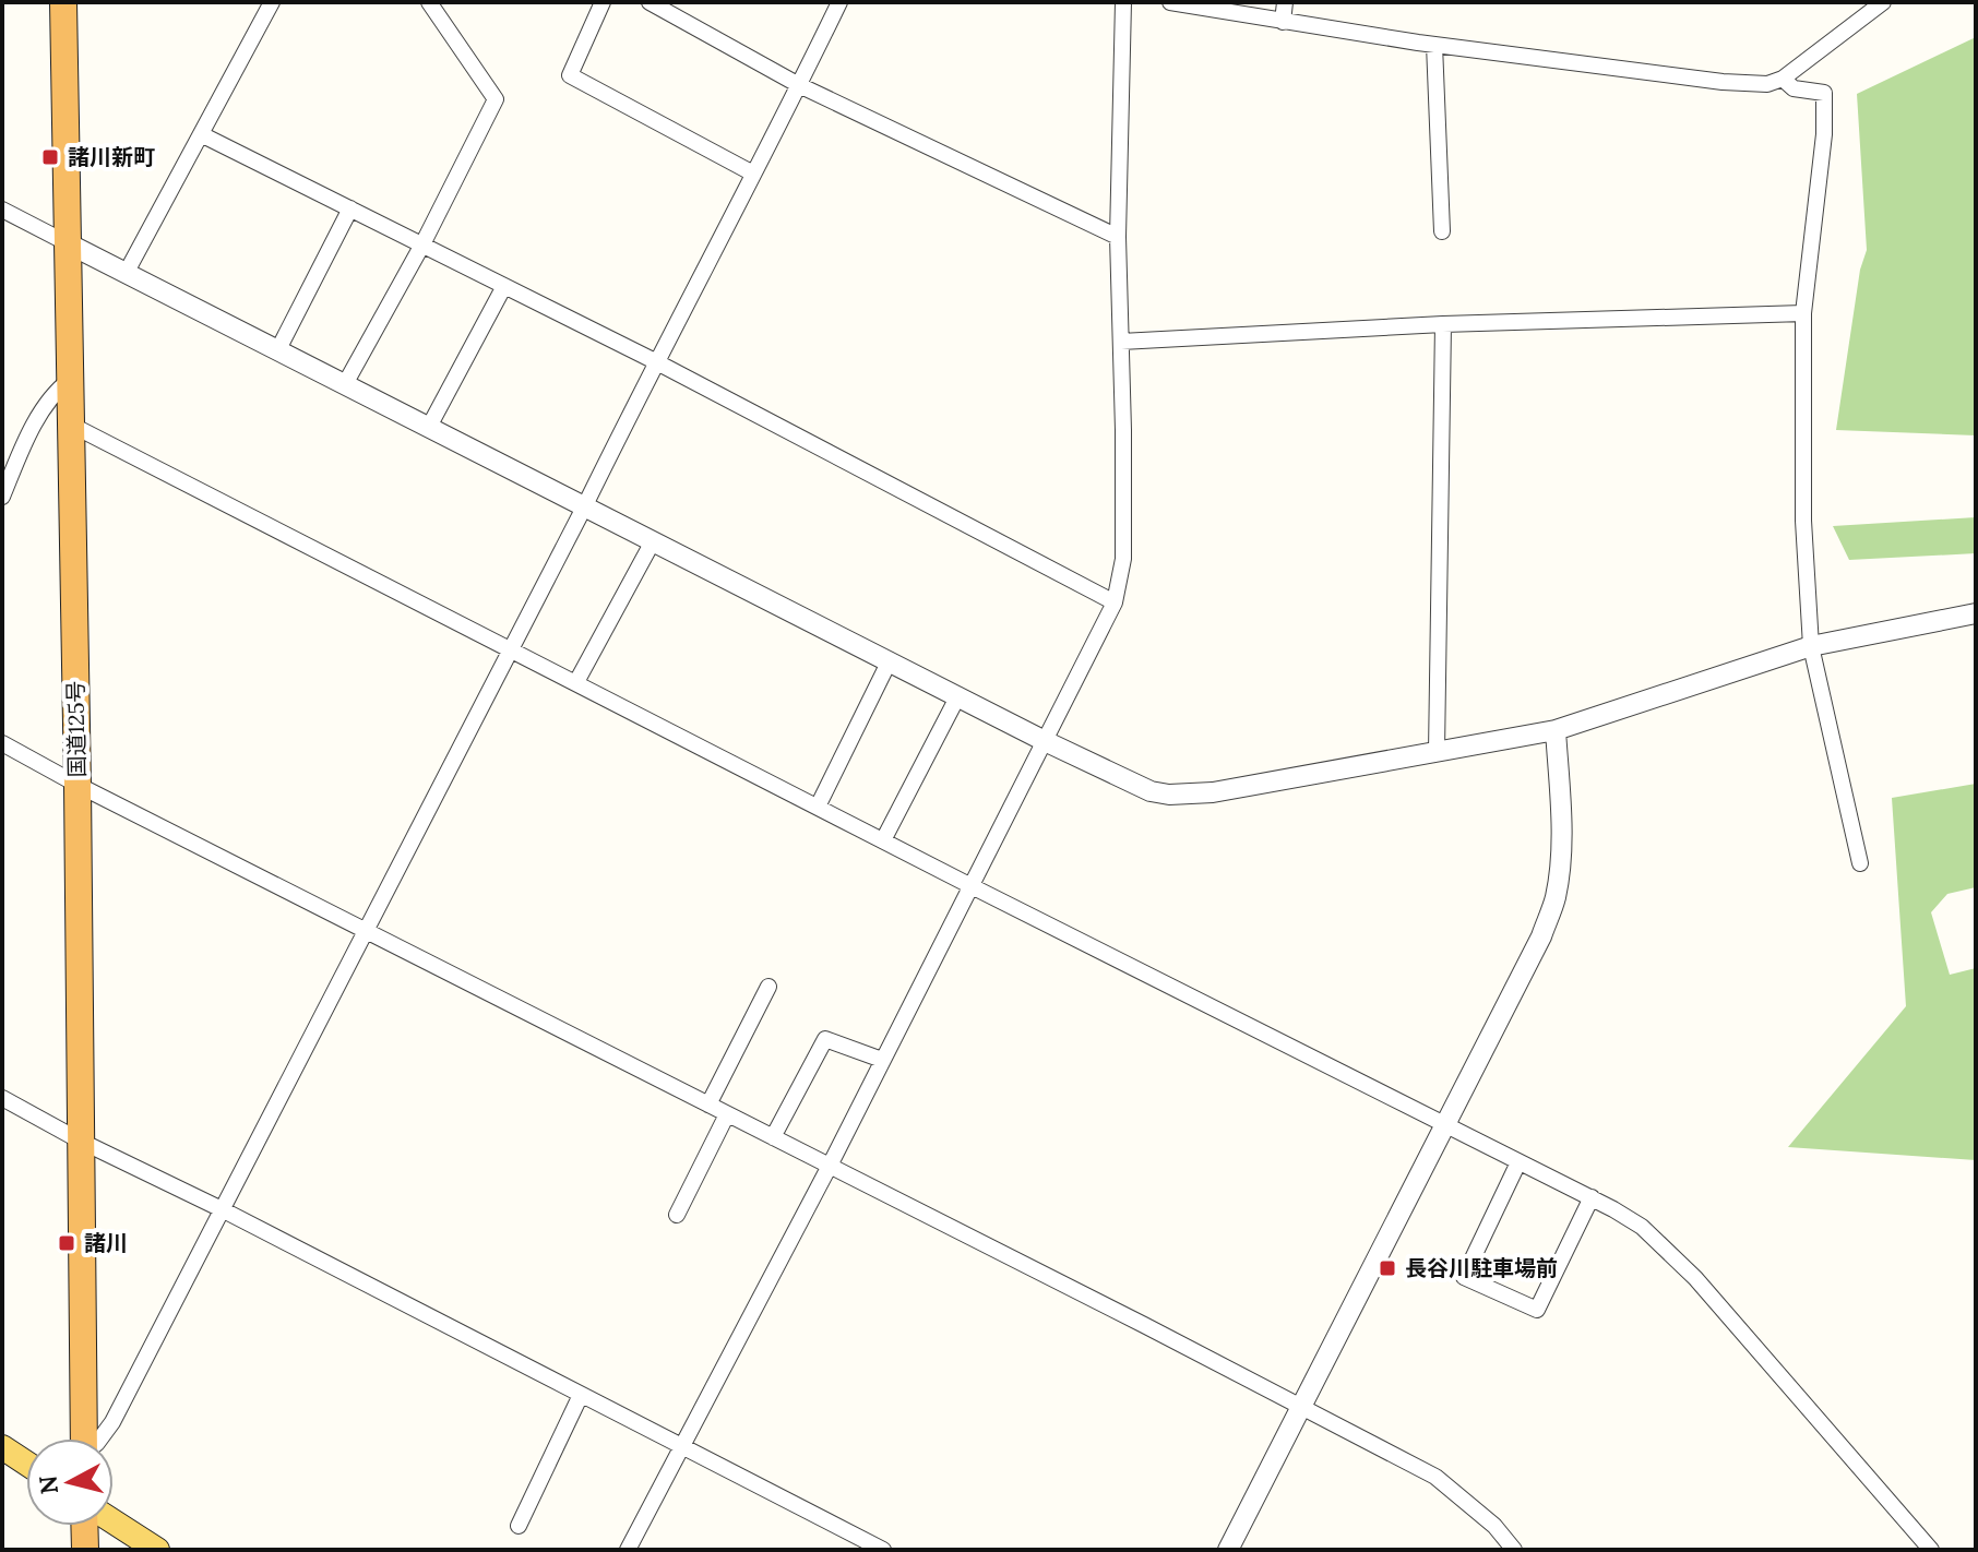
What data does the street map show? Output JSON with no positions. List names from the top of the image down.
{
  "streets": {
    "highway": ["国道125号"]
  },
  "places": {
    "transit": ["諸川新町", "諸川", "長谷川駐車場前"]
  },
  "north": "left"
}
